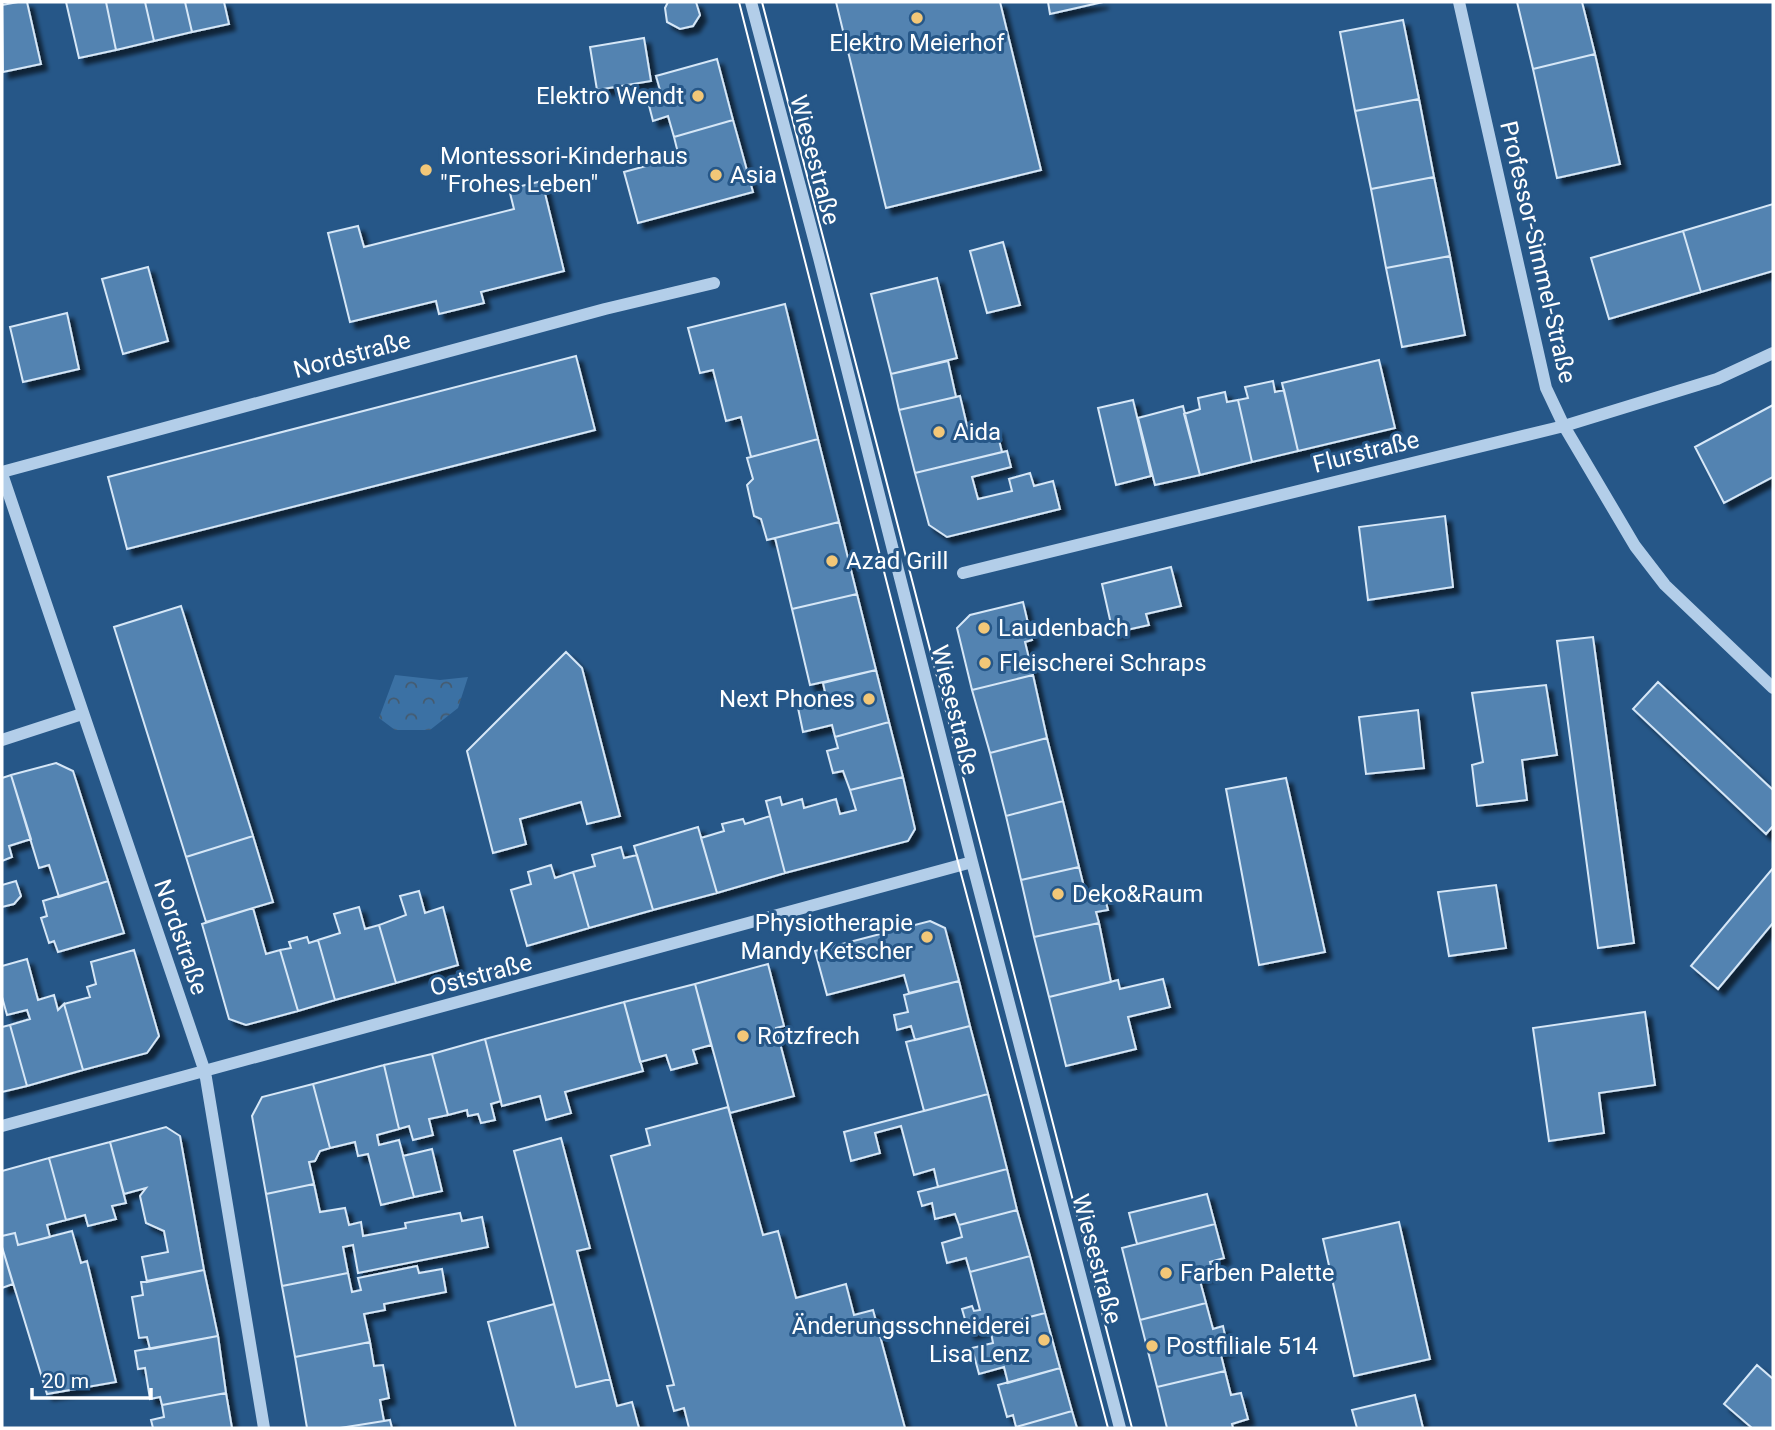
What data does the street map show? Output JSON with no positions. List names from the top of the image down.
{
  "streets": {
    "street": [
      "Wiesestraße",
      "Professor-Simmel-Straße",
      "Nordstraße",
      "Flurstraße",
      "Oststraße"
    ]
  },
  "crossings": [
    ["Wiesestraße", "Oststraße"],
    ["Professor-Simmel-Straße", "Flurstraße"],
    ["Nordstraße", "Oststraße"]
  ],
  "places": [
    "Elektro Meierhof",
    "Elektro Wendt",
    "Montessori-Kinderhaus \"Frohes Leben\"",
    "Asia",
    "Aida",
    "Azad Grill",
    "Laudenbach",
    "Fleischerei Schraps",
    "Next Phones",
    "Deko&Raum",
    "Physiotherapie Mandy Ketscher",
    "Rotzfrech",
    "Farben Palette",
    "Änderungsschneiderei Lisa Lenz",
    "Postfiliale 514"
  ],
  "scale_bar": "20 m"
}
